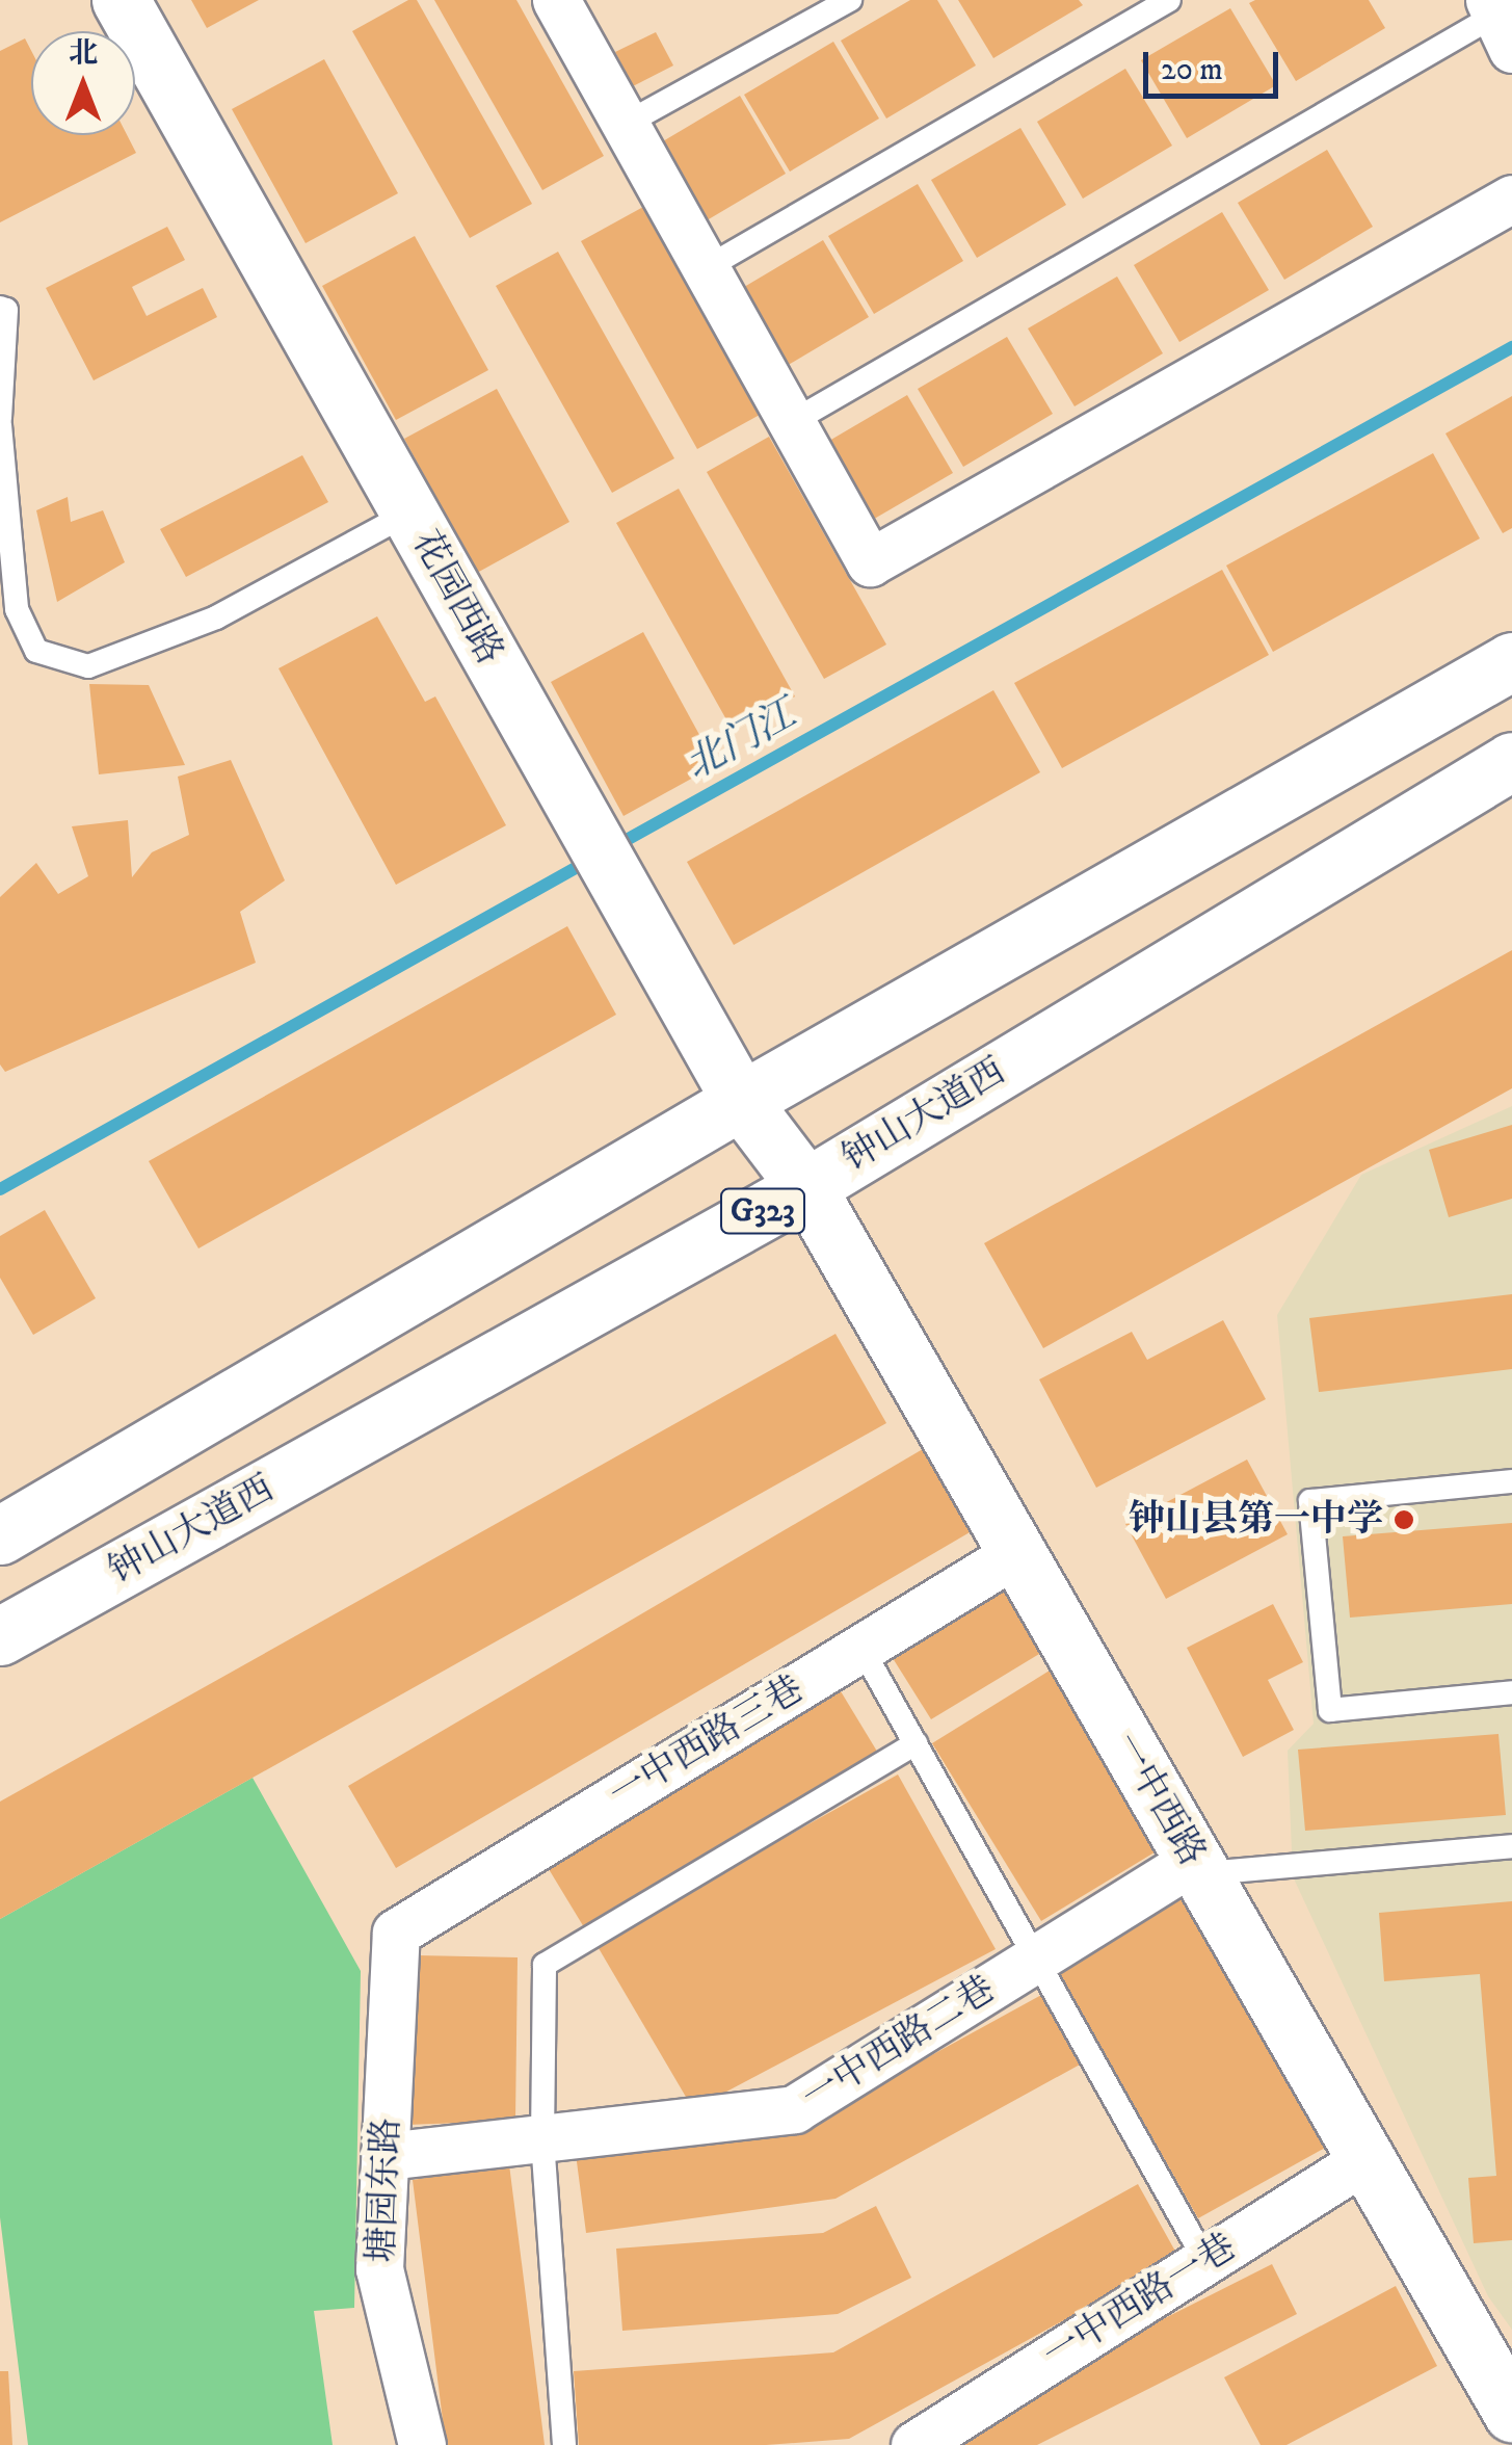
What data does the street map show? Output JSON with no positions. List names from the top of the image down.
{
  "streets": {
    "main road": [
      "花园西路",
      "钟山大道西",
      "G323",
      "一中西路"
    ],
    "street": [
      "一中西路三巷",
      "一中西路二巷",
      "塘园东路",
      "一中西路一巷"
    ]
  },
  "crossings": [
    ["花园西路", "钟山大道西"],
    ["花园西路", "一中西路"],
    ["钟山大道西", "一中西路"],
    ["一中西路三巷", "一中西路"],
    ["一中西路三巷", "塘园东路"],
    ["一中西路", "一中西路二巷"],
    ["一中西路", "一中西路一巷"],
    ["一中西路二巷", "塘园东路"]
  ],
  "water": ["北门江"],
  "places": ["钟山县第一中学"],
  "scale_bar": "20 m",
  "north": "top"
}
